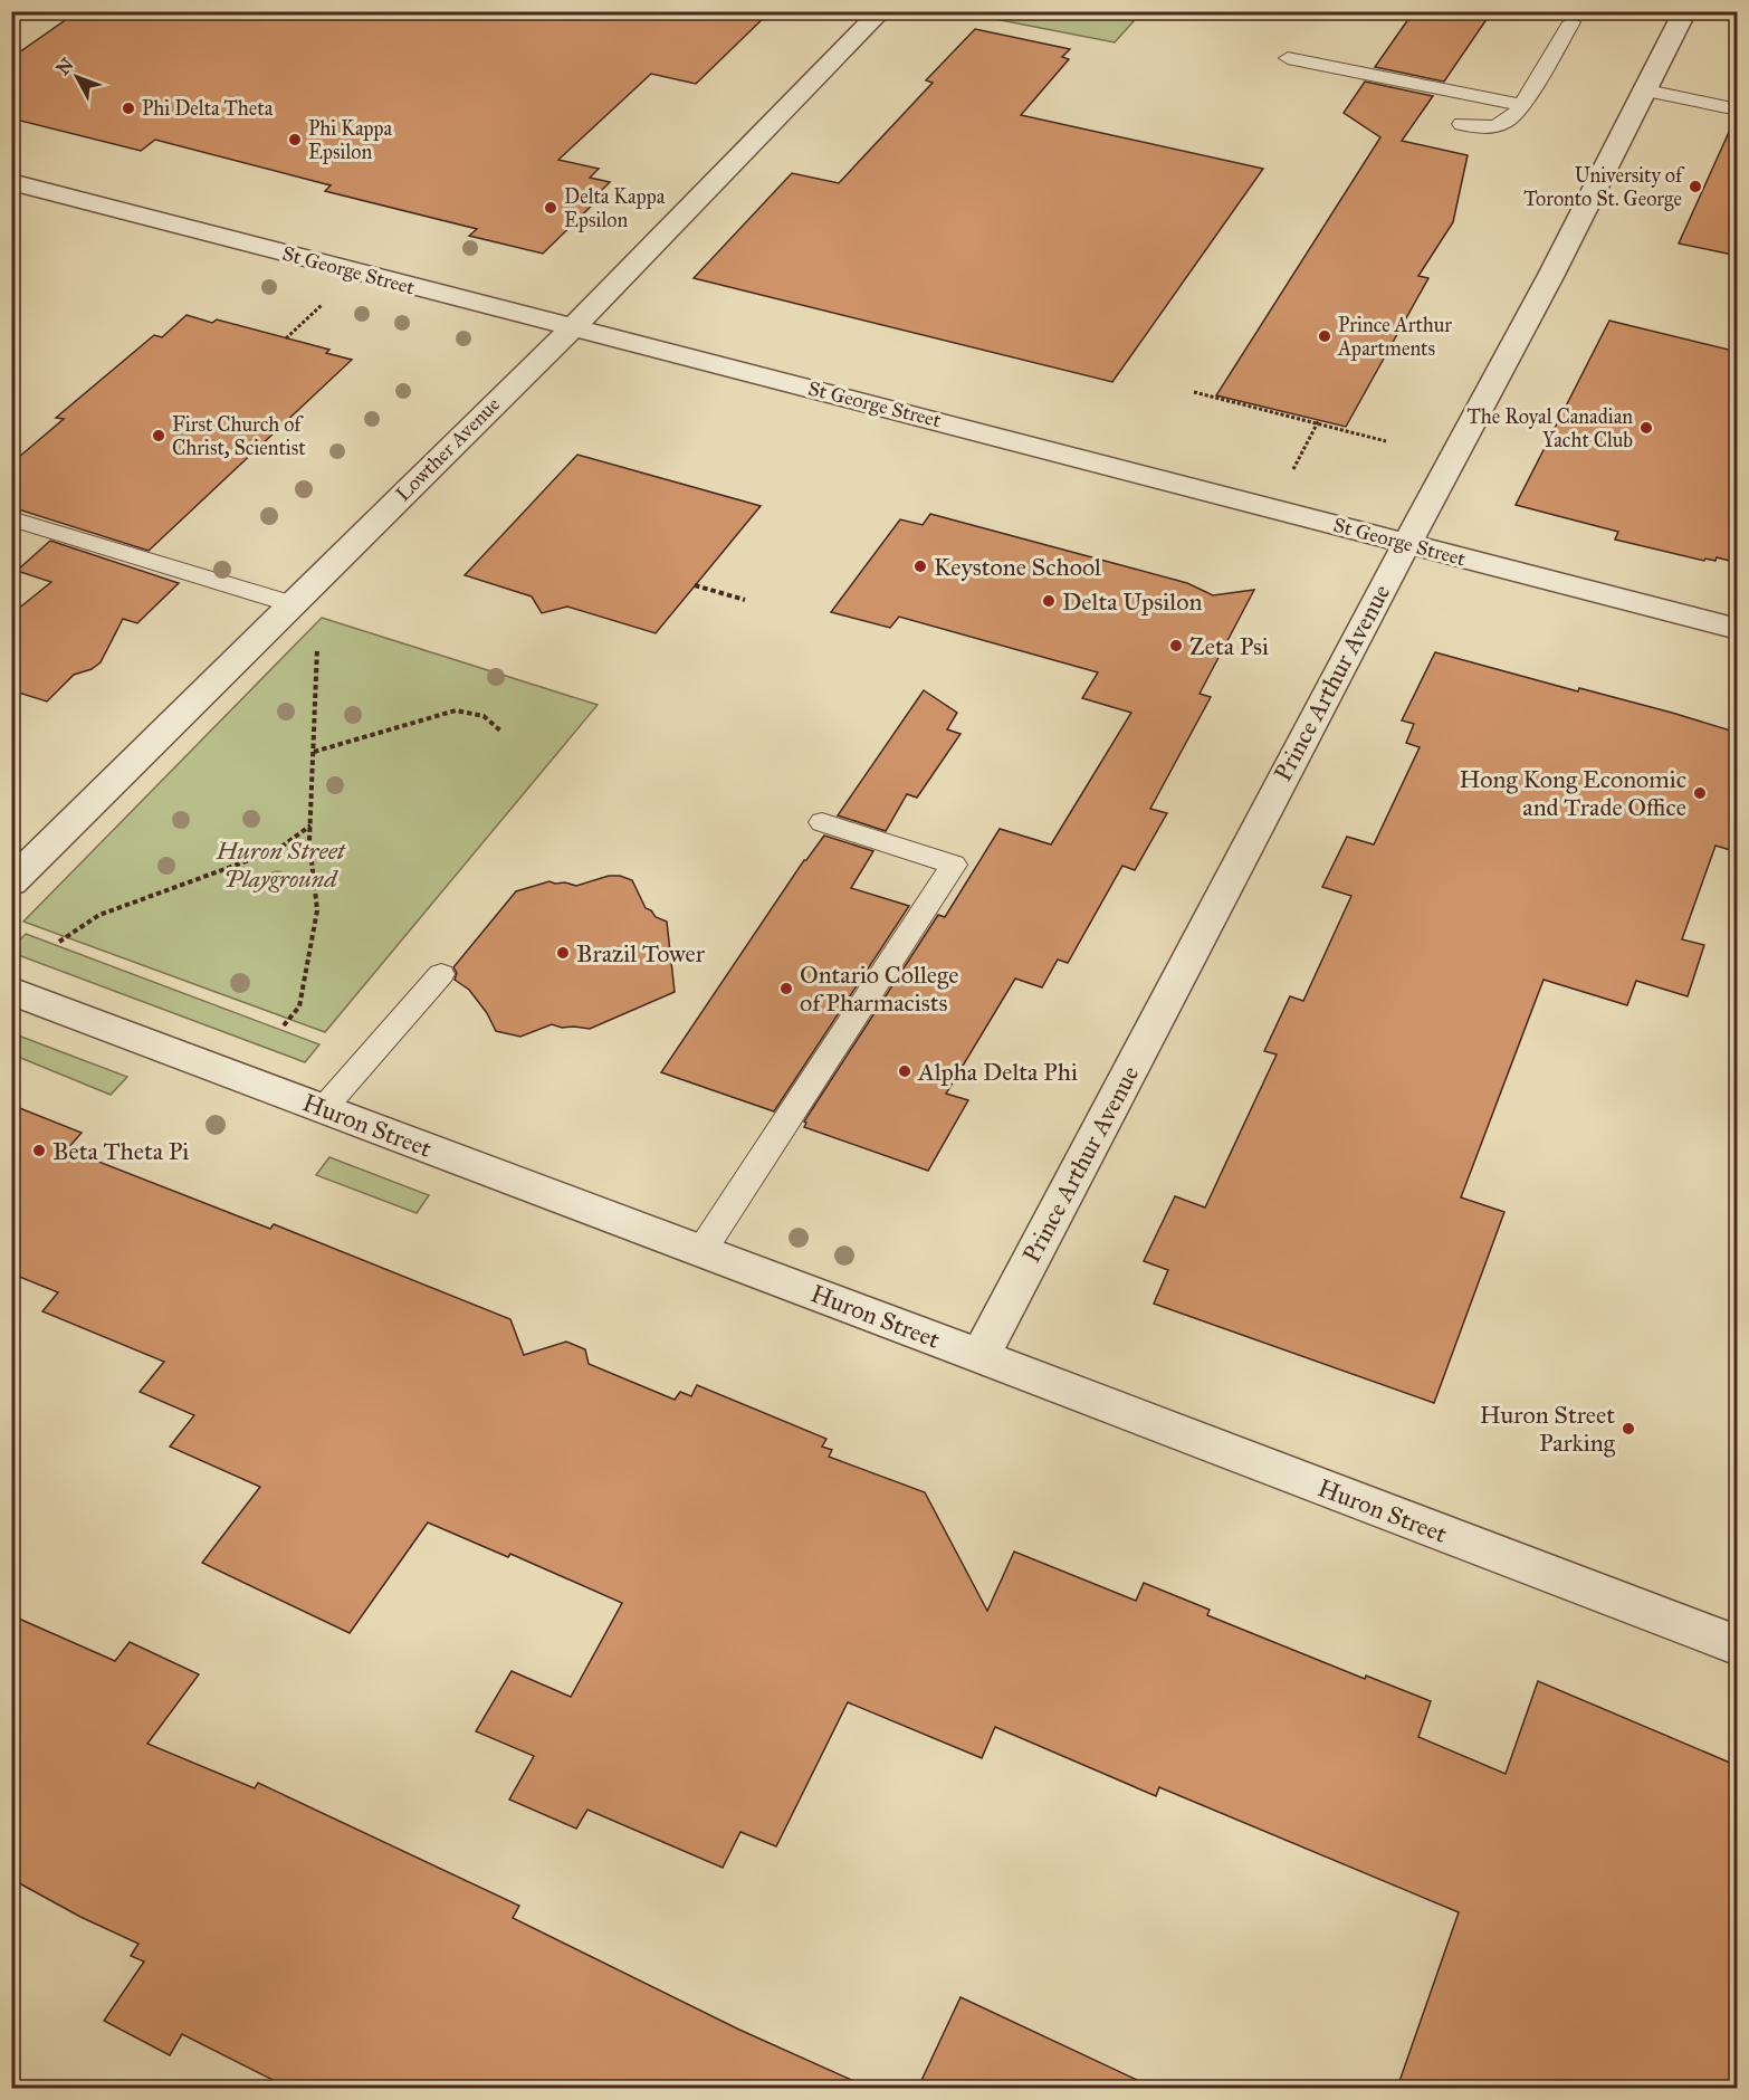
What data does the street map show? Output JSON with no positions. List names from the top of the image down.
{
  "streets": {
    "street": [
      "St George Street",
      "Lowther Avenue",
      "Prince Arthur Avenue",
      "Huron Street"
    ]
  },
  "crossings": [
    ["St George Street", "Lowther Avenue"],
    ["St George Street", "Prince Arthur Avenue"],
    ["Prince Arthur Avenue", "Huron Street"]
  ],
  "parks": ["Huron Street Playground"],
  "places": [
    "Phi Delta Theta",
    "Phi Kappa Epsilon",
    "University of Toronto St. George",
    "Delta Kappa Epsilon",
    "Prince Arthur Apartments",
    "The Royal Canadian Yacht Club",
    "First Church of Christ, Scientist",
    "Keystone School",
    "Delta Upsilon",
    "Zeta Psi",
    "Hong Kong Economic and Trade Office",
    "Brazil Tower",
    "Ontario College of Pharmacists",
    "Alpha Delta Phi",
    "Beta Theta Pi",
    "Huron Street Parking"
  ],
  "north": "top left"
}
